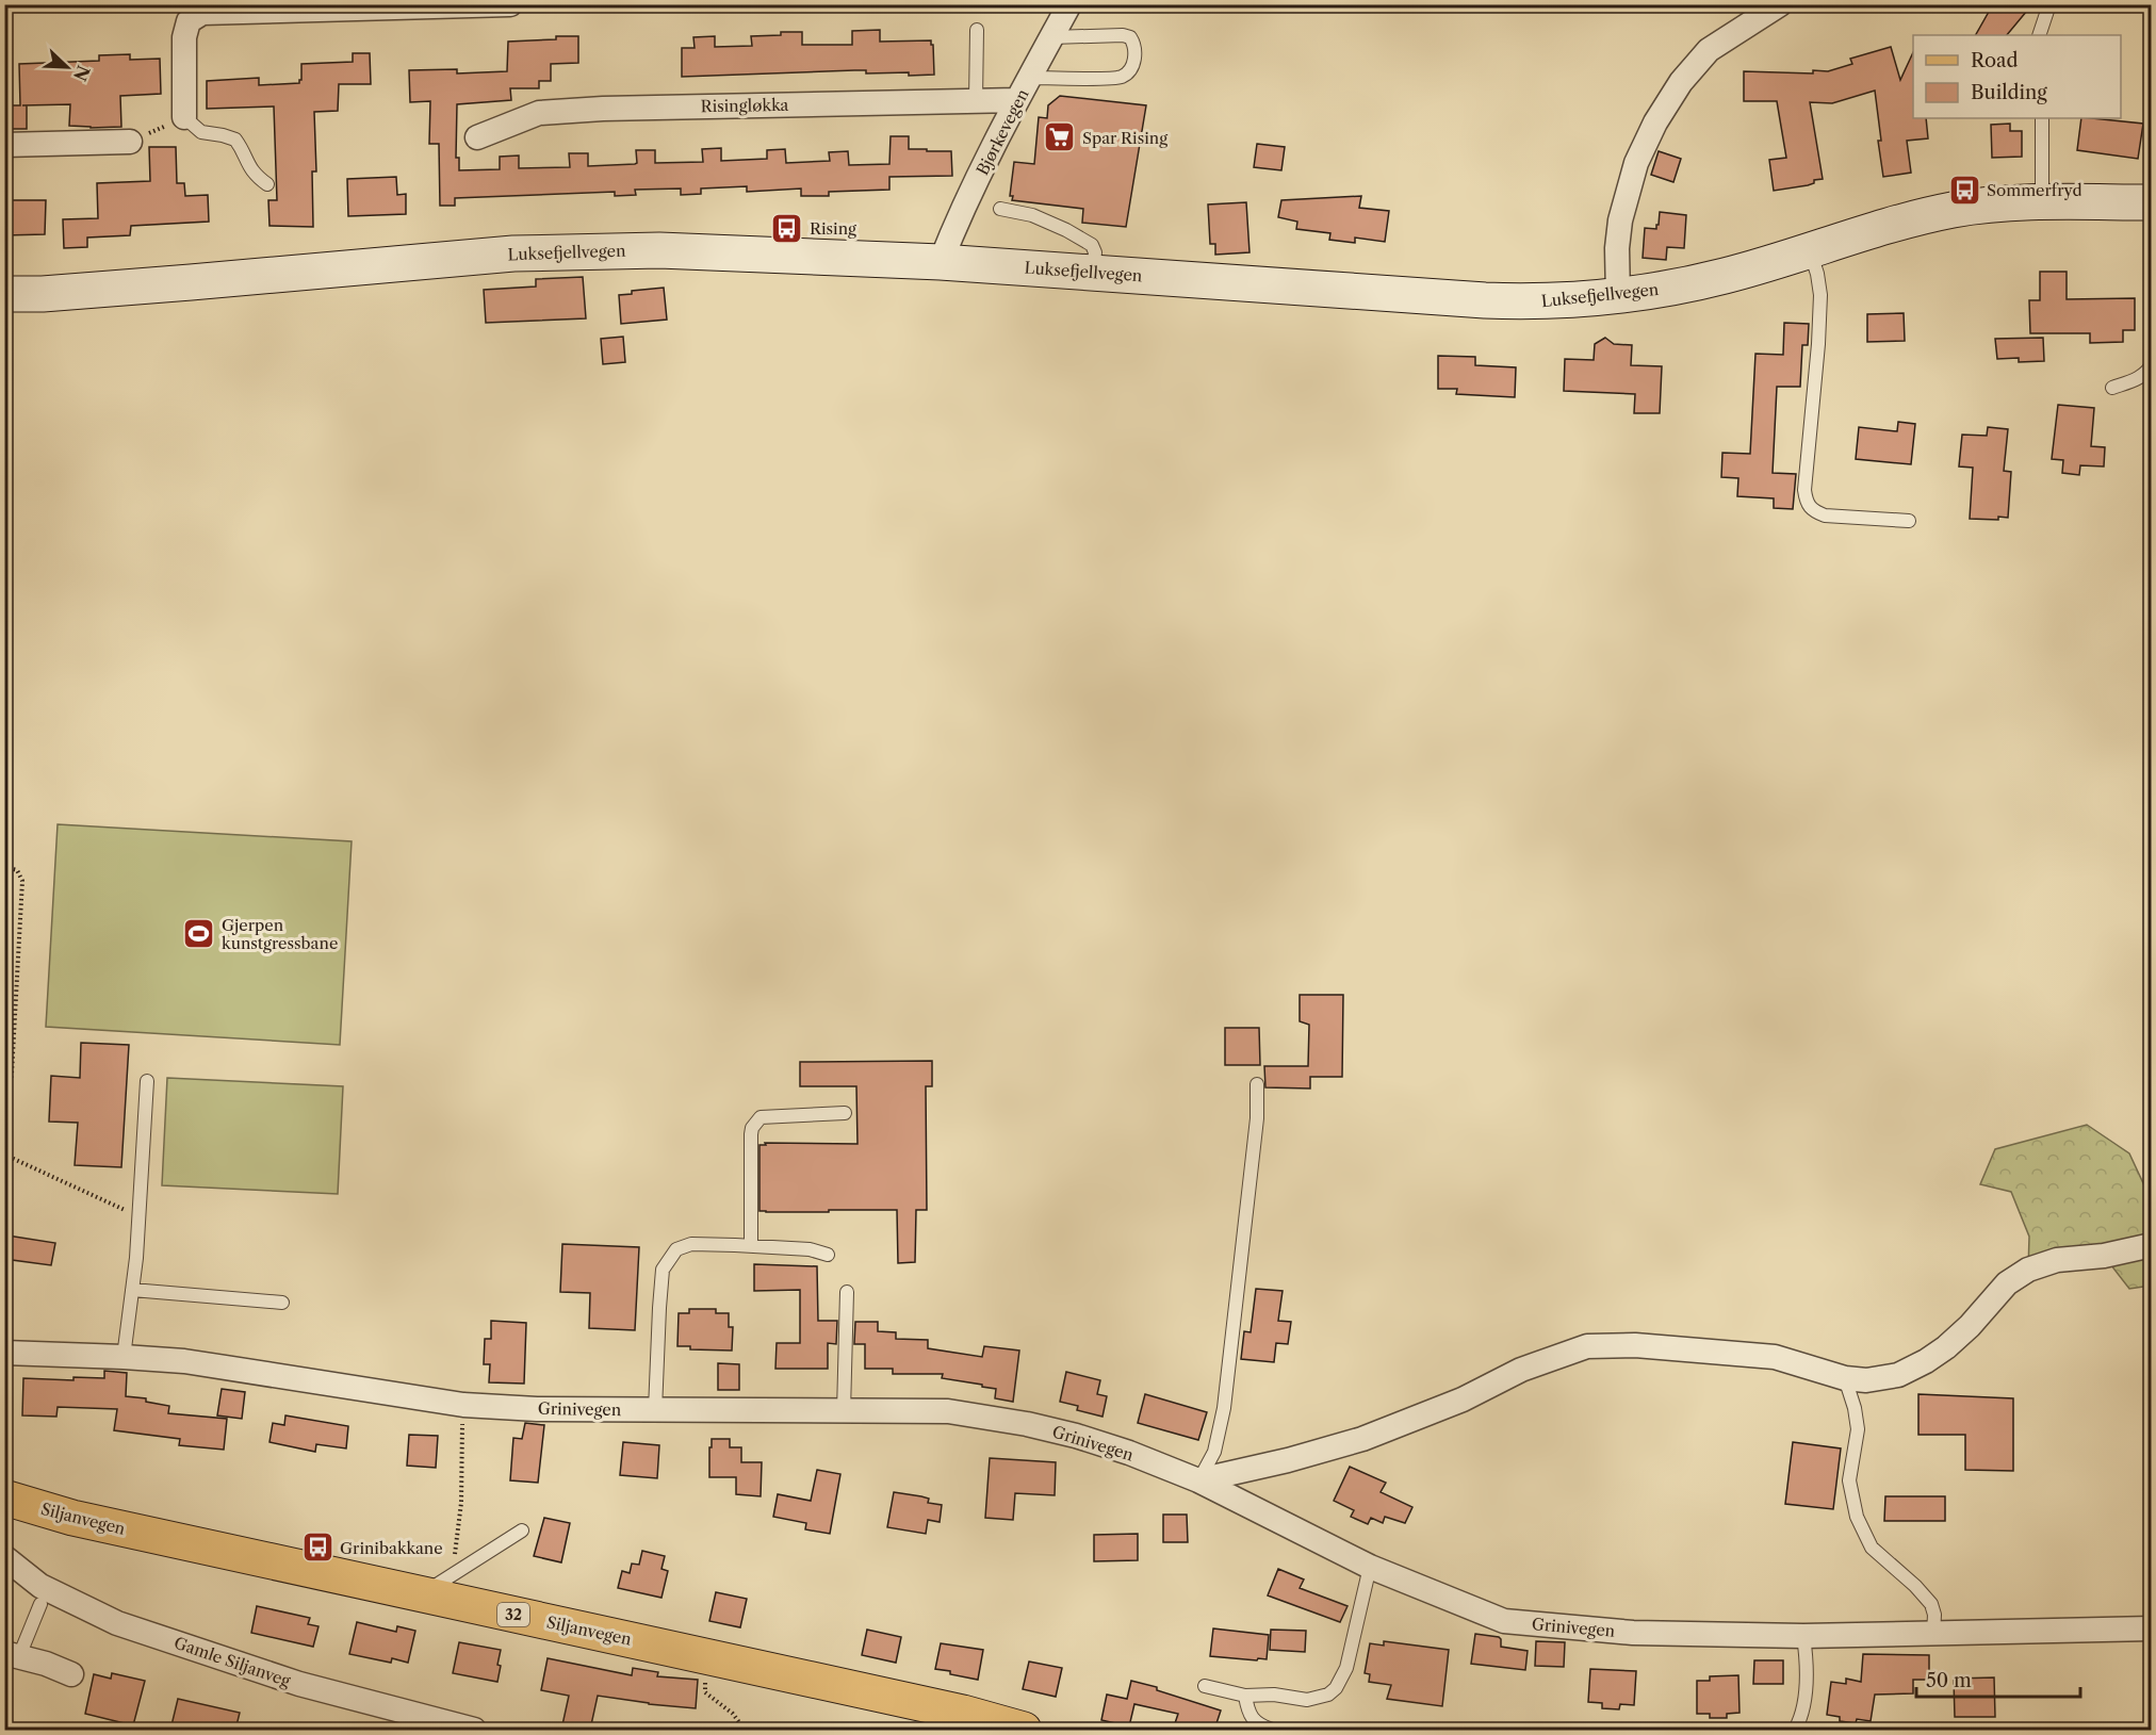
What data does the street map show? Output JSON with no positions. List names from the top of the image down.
{
  "streets": {
    "main road": ["Luksefjellvegen", "Siljanvegen", "32"],
    "street": [
      "Risingløkka",
      "Bjørkevegen",
      "Grinivegen",
      "Gamle Siljanveg"
    ]
  },
  "crossings": [
    ["Risingløkka", "Bjørkevegen"],
    ["Bjørkevegen", "Luksefjellvegen"]
  ],
  "places": {
    "supermarket": ["Spar Rising"],
    "bus stop": ["Sommerfryd", "Rising", "Grinibakkane"],
    "sports": ["Gjerpen kunstgressbane"]
  },
  "legend": ["Road", "Building"],
  "scale_bar": "50 m",
  "north": "bottom right"
}
